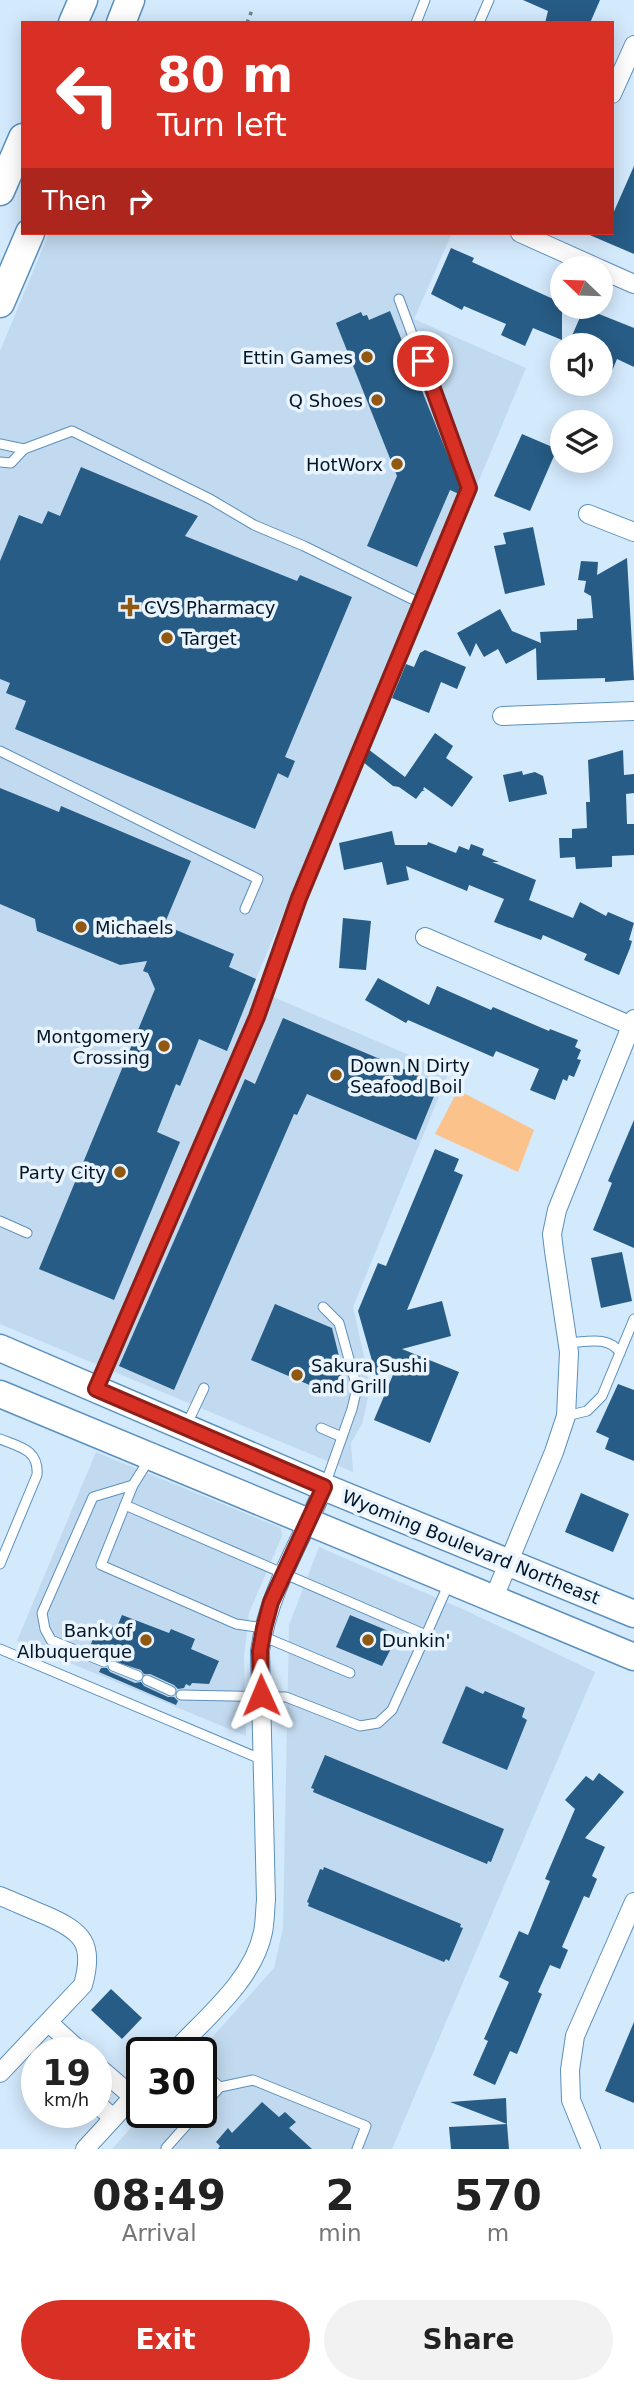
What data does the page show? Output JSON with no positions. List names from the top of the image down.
{
  "streets": {
    "main road": ["Wyoming Boulevard Northeast"]
  },
  "places": {
    "other": [
      "Ettin Games",
      "Q Shoes",
      "HotWorx",
      "Target",
      "Michaels",
      "Montgomery Crossing",
      "Down N Dirty Seafood Boil",
      "Party City",
      "Sakura Sushi and Grill",
      "Bank of Albuquerque",
      "Dunkin'"
    ],
    "health": ["CVS Pharmacy"]
  },
  "north": "top left",
  "page": {
    "turn": ["80 m", "Turn left"],
    "then": "Then",
    "speed": "19 km/h",
    "limit": "30",
    "eta": [
      "08:49",
      "Arrival",
      "2",
      "min",
      "570",
      "m"
    ],
    "buttons": ["Exit", "Share"]
  }
}
